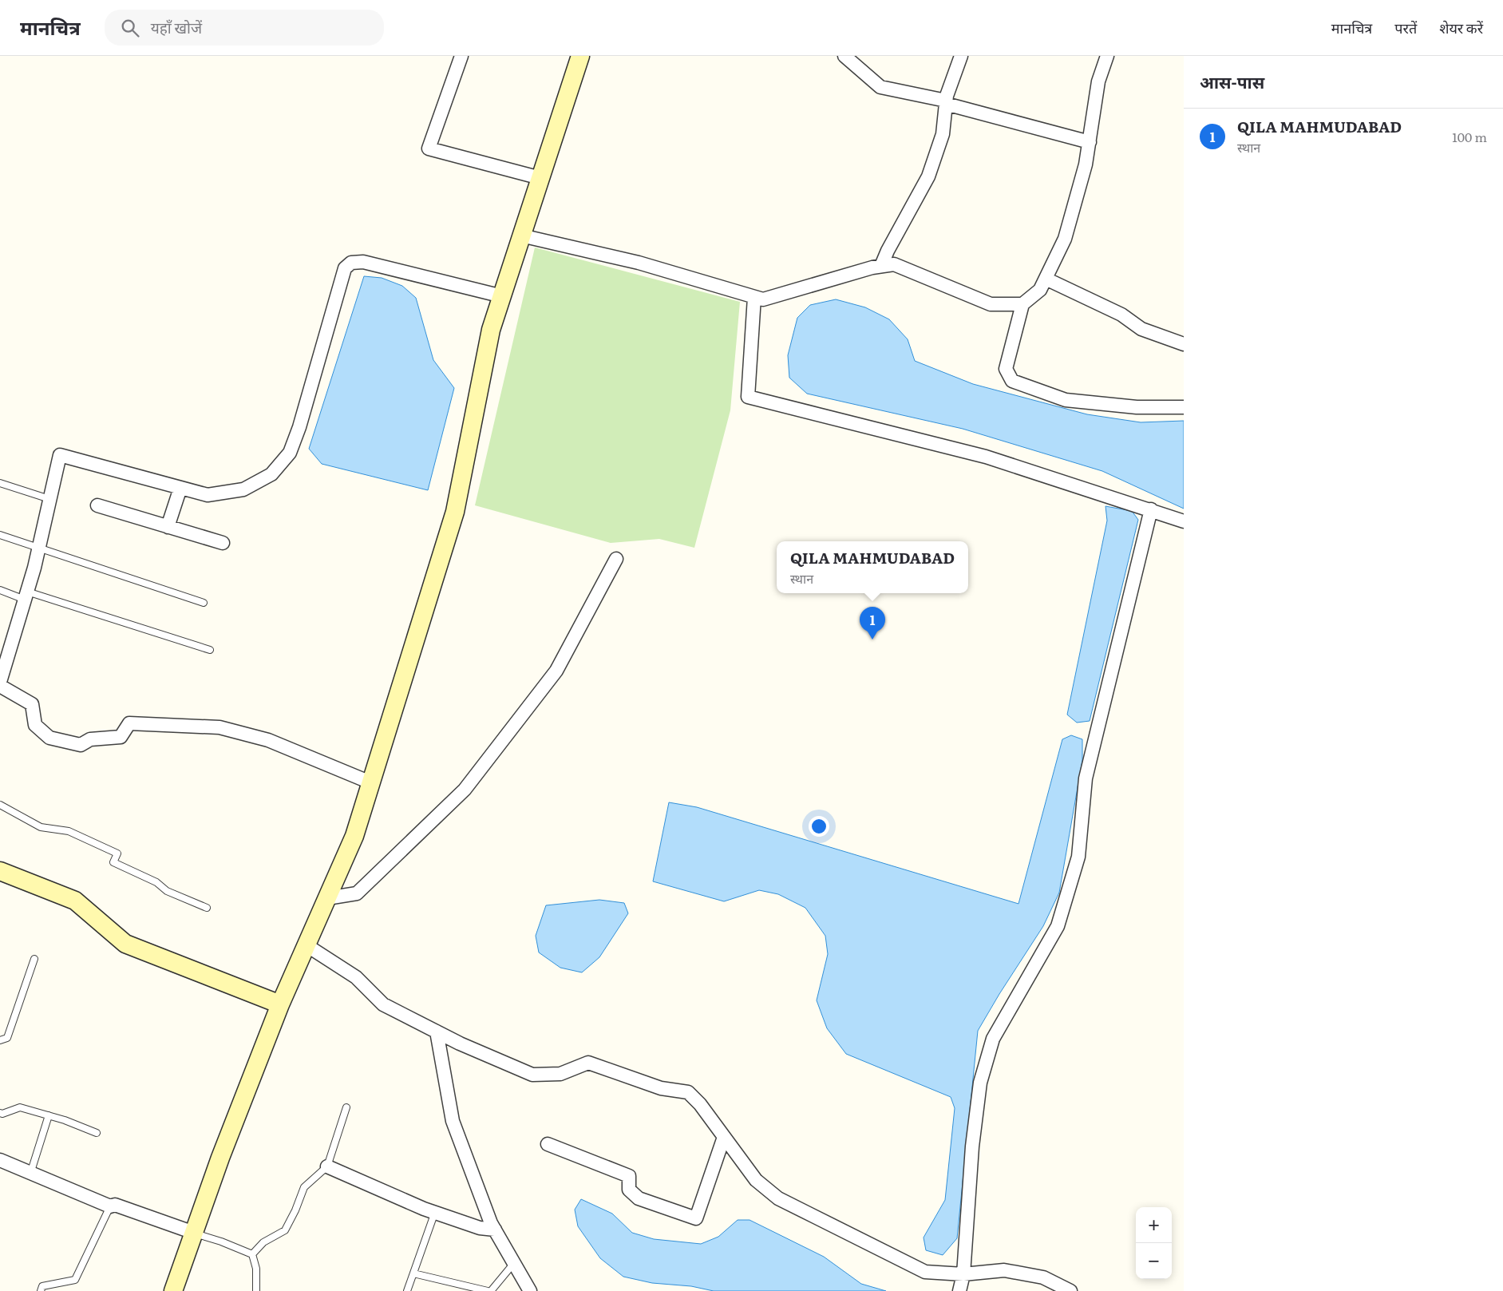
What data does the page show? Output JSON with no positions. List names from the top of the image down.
{
  "page": {
    "header": "मानचित्र",
    "search": "यहाँ खोजें",
    "nav": ["मानचित्र", "परतें", "शेयर करें"],
    "heading": "आस-पास",
    "list": [
      {
        "mark": "1",
        "name": "QILA MAHMUDABAD",
        "note": "स्थान",
        "value": "100 m"
      }
    ],
    "popup": ["QILA MAHMUDABAD", "स्थान"],
    "pins": "1",
    "map_buttons": ["+", "−"]
  }
}
